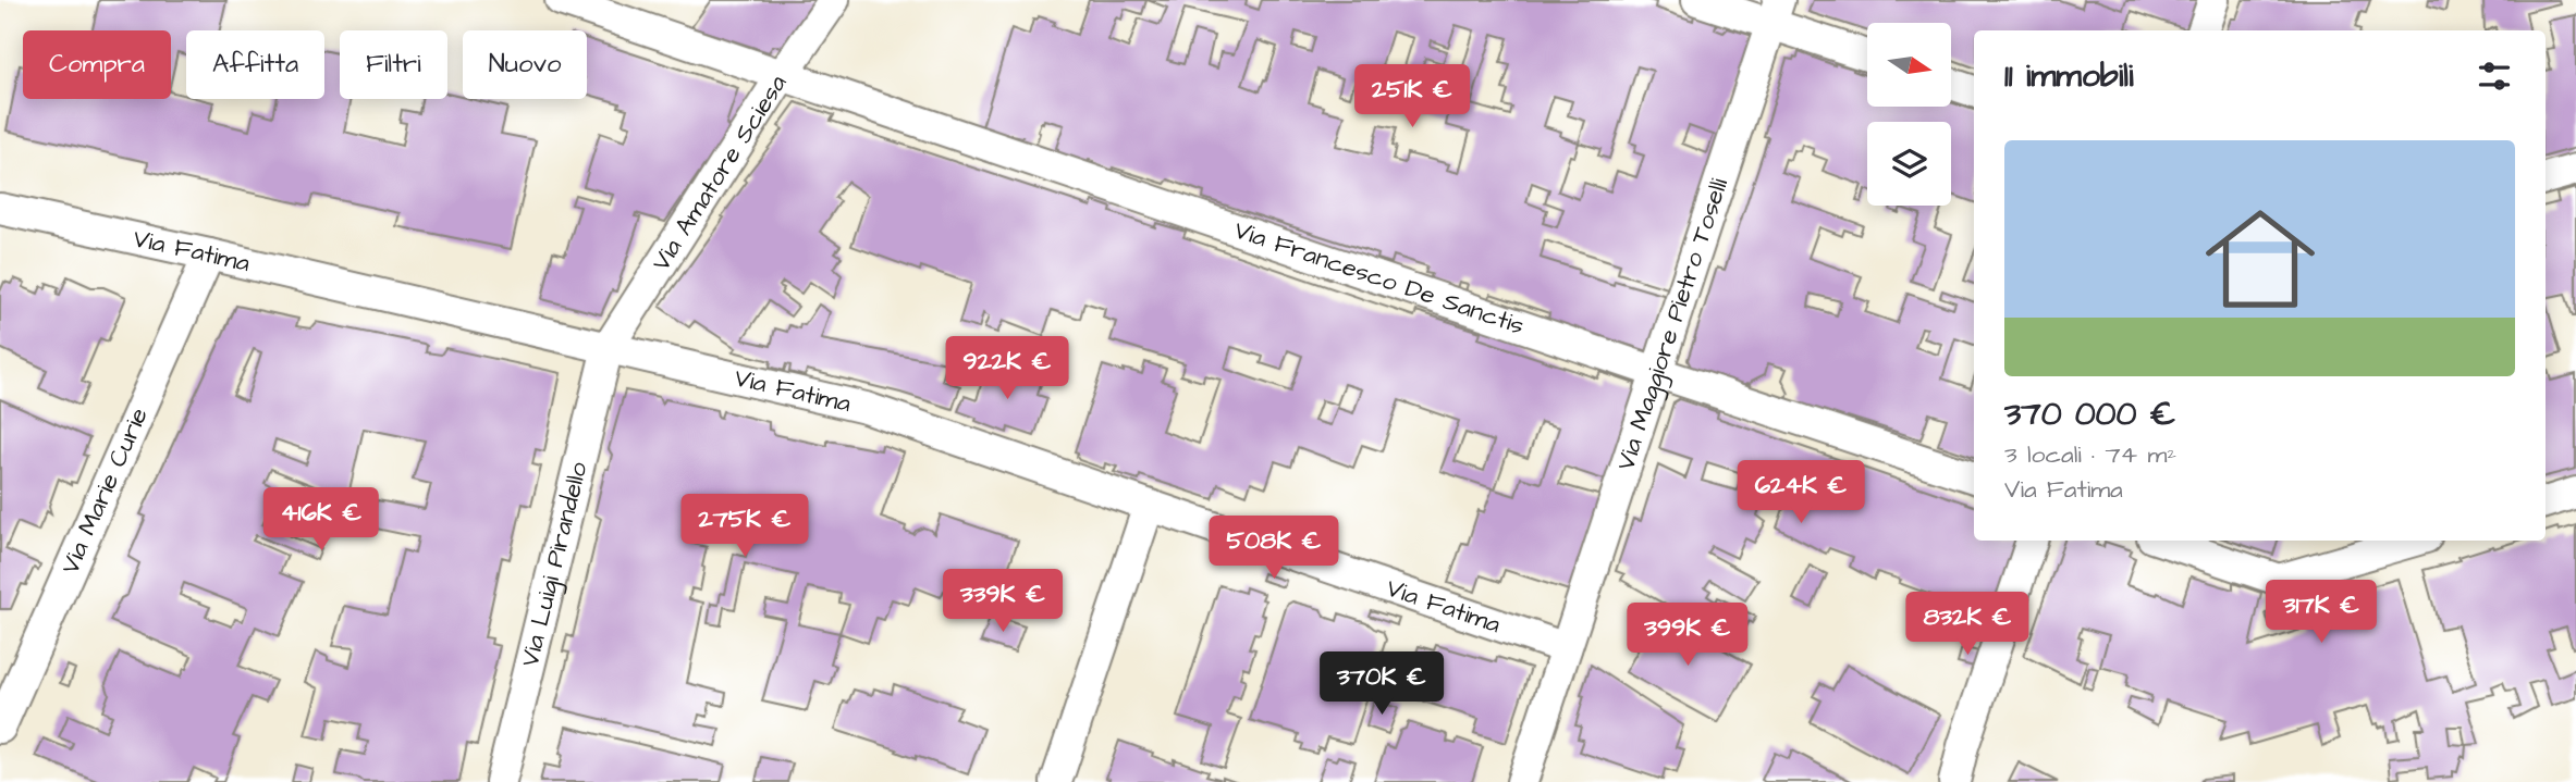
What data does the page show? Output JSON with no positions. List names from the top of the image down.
{
  "streets": {
    "street": [
      "Via Amatore Sciesa",
      "Via Fatima",
      "Via Francesco De Sanctis",
      "Via Maggiore Pietro Toselli",
      "Via Marie Curie",
      "Via Luigi Pirandello"
    ]
  },
  "crossings": [
    ["Via Amatore Sciesa", "Via Fatima"],
    ["Via Amatore Sciesa", "Via Francesco De Sanctis"],
    ["Via Amatore Sciesa", "Via Luigi Pirandello"],
    ["Via Fatima", "Via Maggiore Pietro Toselli"],
    ["Via Fatima", "Via Marie Curie"],
    ["Via Fatima", "Via Luigi Pirandello"],
    ["Via Francesco De Sanctis", "Via Maggiore Pietro Toselli"]
  ],
  "north": "right",
  "page": {
    "chip": [
      "Compra",
      "Affitta",
      "Filtri",
      "Nuovo"
    ],
    "heading": "11 immobili",
    "price": [
      "251K €",
      "922K €",
      "624K €",
      "416K €",
      "275K €",
      "508K €",
      "339K €",
      "317K €",
      "832K €",
      "399K €",
      "370K €"
    ],
    "list": [
      {
        "name": "370 000 €",
        "note": "3 locali · 74 m² · Via Fatima"
      }
    ]
  }
}
